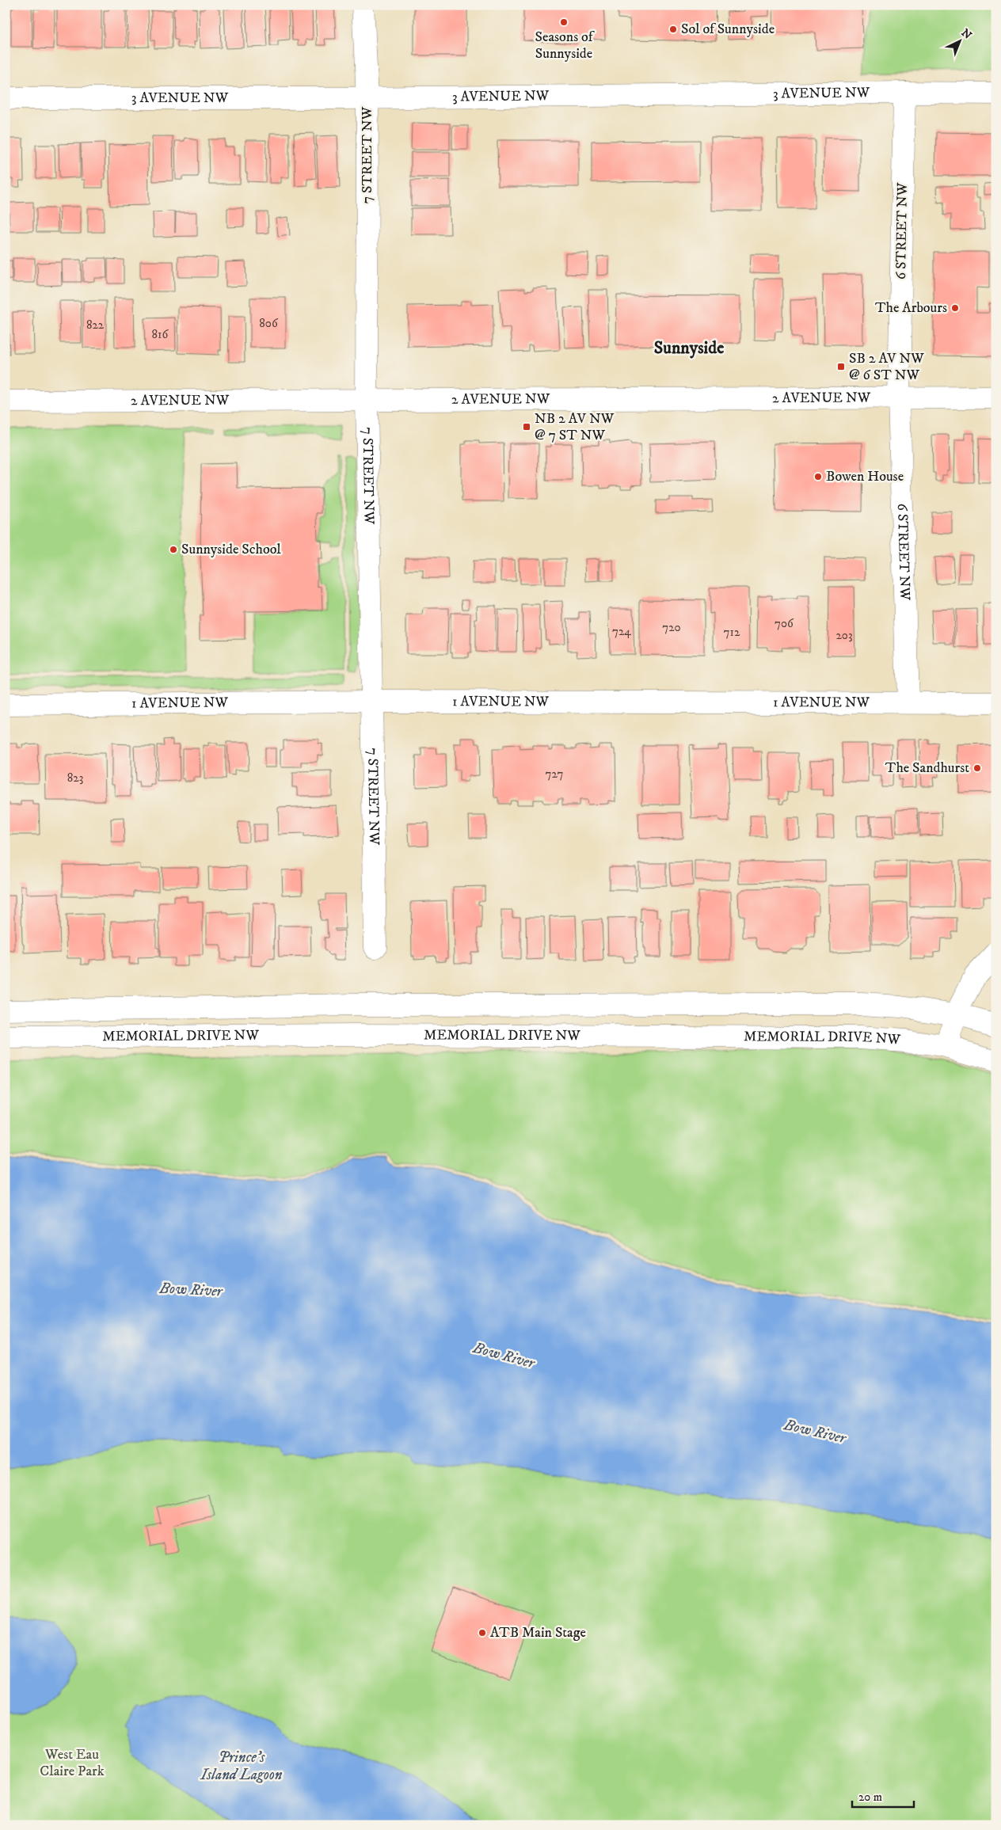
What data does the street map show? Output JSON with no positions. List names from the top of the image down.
{
  "streets": {
    "street": [
      "3 AVENUE NW",
      "7 STREET NW",
      "6 STREET NW",
      "2 AVENUE NW",
      "1 AVENUE NW",
      "MEMORIAL DRIVE NW"
    ]
  },
  "crossings": [
    ["3 AVENUE NW", "7 STREET NW"],
    ["3 AVENUE NW", "6 STREET NW"],
    ["7 STREET NW", "2 AVENUE NW"],
    ["7 STREET NW", "1 AVENUE NW"],
    ["6 STREET NW", "2 AVENUE NW"],
    ["6 STREET NW", "1 AVENUE NW"]
  ],
  "districts": ["Sunnyside"],
  "water": ["Bow River", "Prince's Island Lagoon"],
  "parks": ["West Eau Claire Park"],
  "places": {
    "other": [
      "Seasons of Sunnyside",
      "Sol of Sunnyside",
      "The Arbours",
      "Bowen House",
      "Sunnyside School",
      "The Sandhurst",
      "ATB Main Stage"
    ],
    "transit": ["SB 2 AV NW @ 6 ST NW", "NB 2 AV NW @ 7 ST NW"]
  },
  "house_numbers": [
    "806",
    "822",
    "816",
    "706",
    "720",
    "724",
    "712",
    "203",
    "727",
    "823"
  ],
  "scale_bar": "20 m",
  "north": "top right"
}
